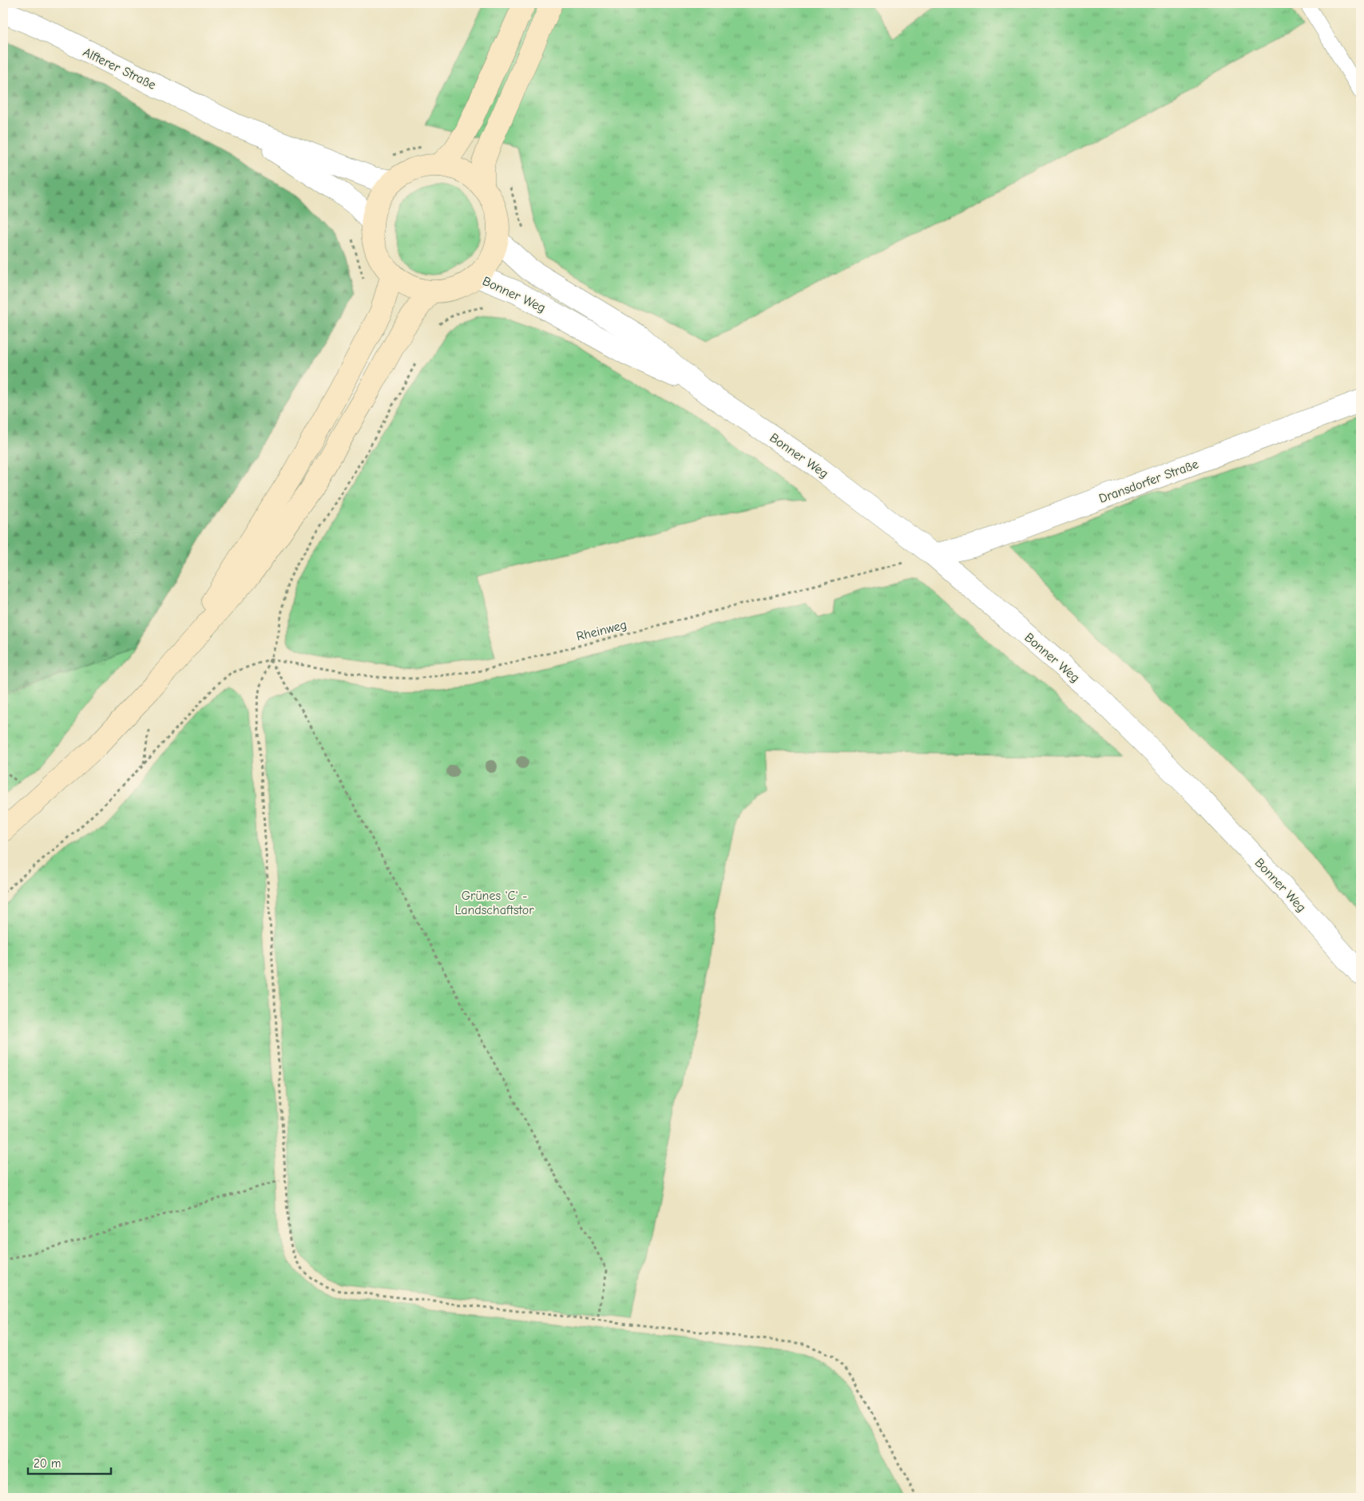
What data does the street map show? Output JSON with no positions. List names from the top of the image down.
{
  "streets": {
    "street": ["Alfterer Straße", "Bonner Weg", "Dransdorfer Straße"],
    "path": ["Rheinweg"]
  },
  "crossings": [
    ["Alfterer Straße", "Bonner Weg"],
    ["Bonner Weg", "Dransdorfer Straße"],
    ["Bonner Weg", "Rheinweg"],
    ["Dransdorfer Straße", "Rheinweg"]
  ],
  "parks": ["Grünes 'C' - Landschaftstor"],
  "scale_bar": "20 m"
}
